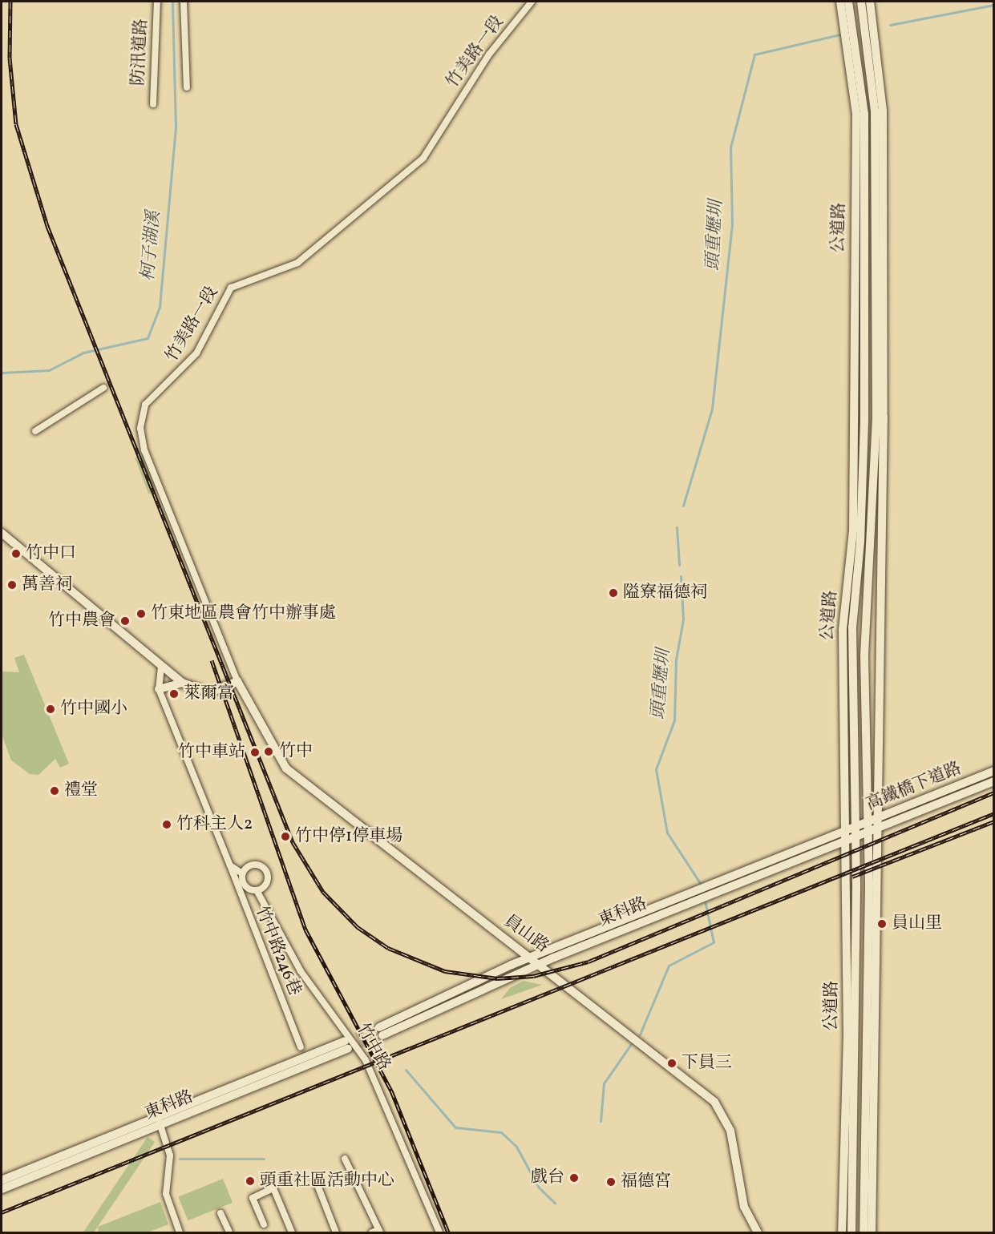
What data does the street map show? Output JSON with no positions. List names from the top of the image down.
{
  "streets": {
    "street": [
      "防汛道路",
      "竹美路一段",
      "公道路",
      "高鐵橋下道路",
      "東科路",
      "員山路",
      "竹中路246巷",
      "竹中路"
    ]
  },
  "crossings": [
    ["竹美路一段", "員山路"],
    ["公道路", "高鐵橋下道路"],
    ["公道路", "東科路"],
    ["高鐵橋下道路", "東科路"],
    ["東科路", "員山路"]
  ],
  "water": ["頭重壢圳", "柯子湖溪"],
  "places": [
    "竹中口",
    "萬善祠",
    "隘寮福德祠",
    "竹東地區農會竹中辦事處",
    "竹中農會",
    "萊爾富",
    "竹中國小",
    "竹中",
    "竹中車站",
    "禮堂",
    "竹科主人2",
    "竹中停1停車場",
    "員山里",
    "下員三",
    "戲台",
    "頭重社區活動中心",
    "福德宮"
  ]
}
